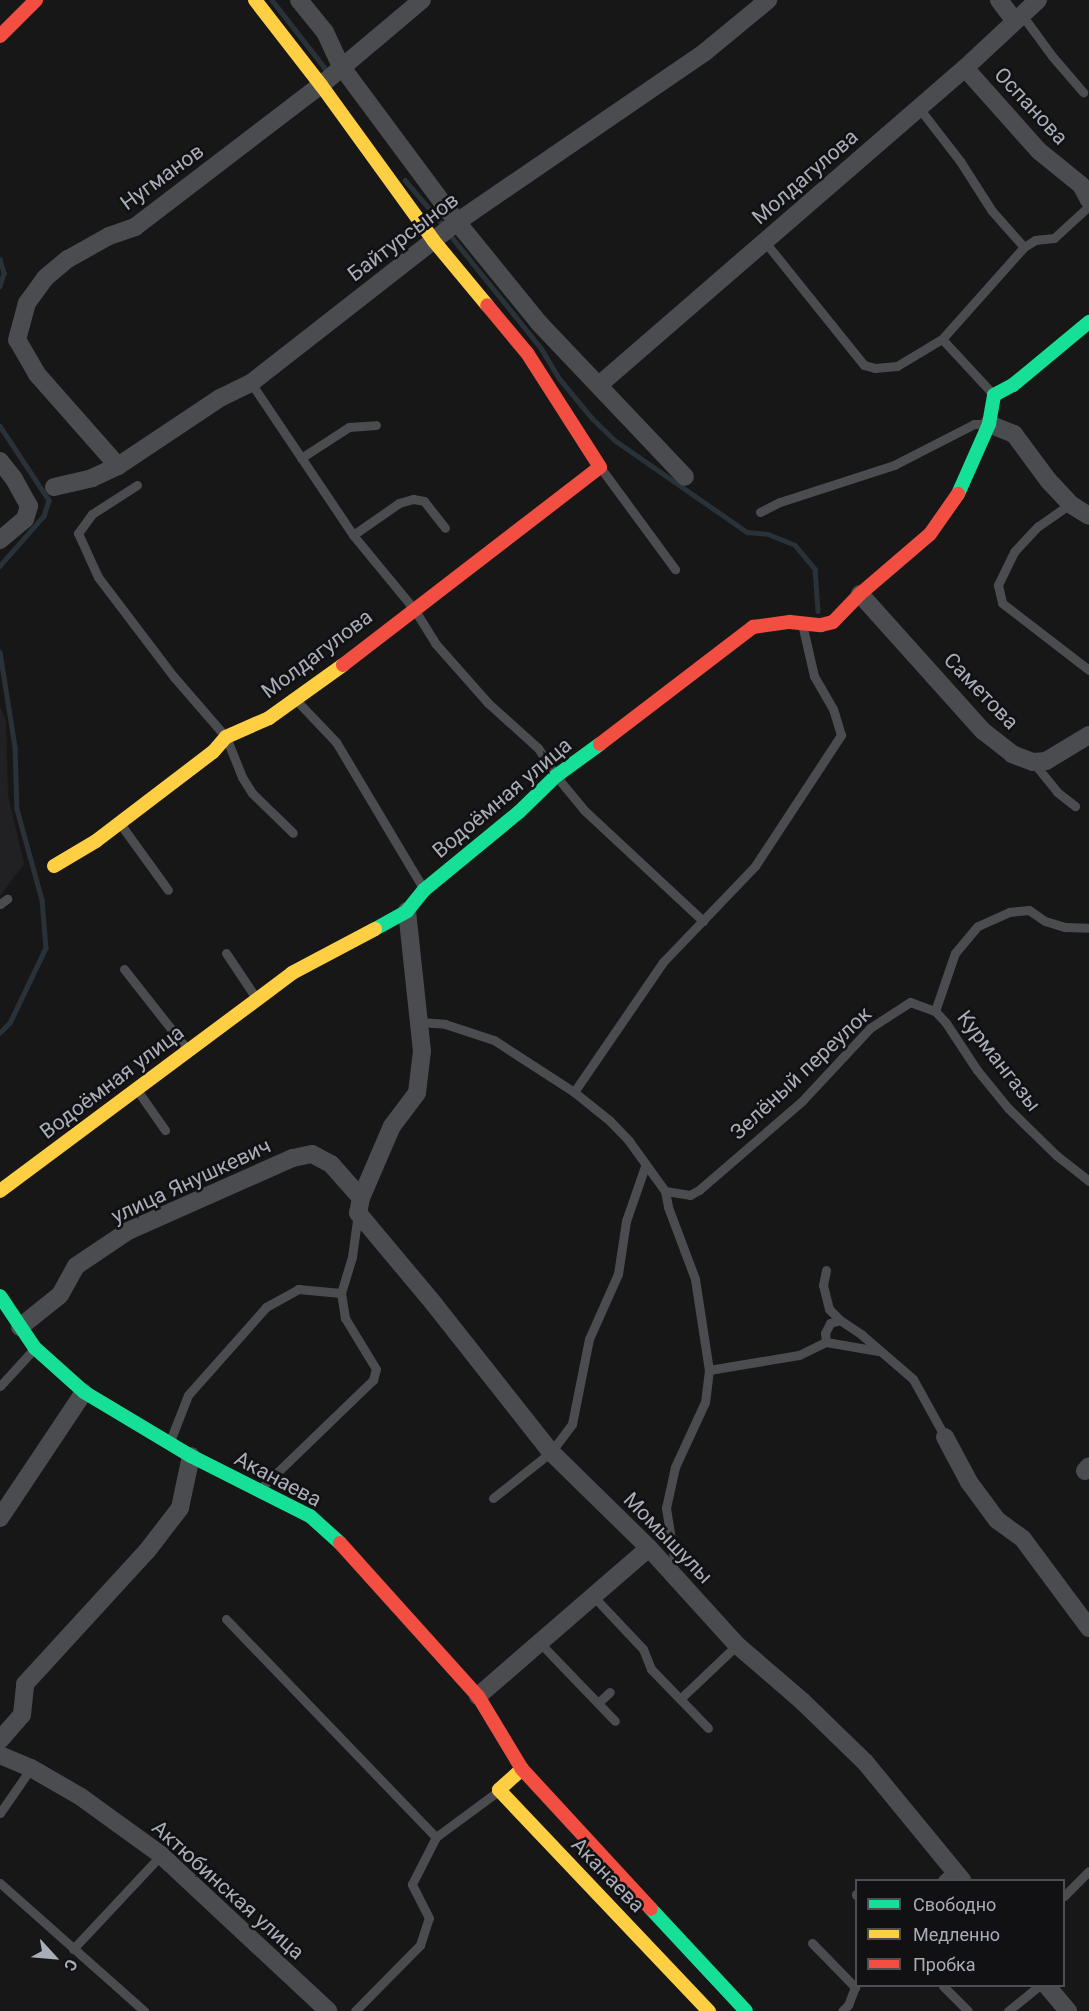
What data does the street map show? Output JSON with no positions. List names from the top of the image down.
{
  "streets": {
    "street": [
      "Оспанова",
      "Нугманов",
      "Молдагулова",
      "Байтурсынов",
      "Саметова",
      "Водоёмная улица",
      "улица Янушкевич",
      "Аканаева",
      "Момышулы",
      "Актюбинская улица"
    ],
    "lane": ["Курмангазы", "Зелёный переулок"]
  },
  "crossings": [
    ["Оспанова", "Молдагулова"],
    ["Нугманов", "Байтурсынов"],
    ["Саметова", "Водоёмная улица"],
    ["Курмангазы", "Зелёный переулок"],
    ["улица Янушкевич", "Аканаева"],
    ["улица Янушкевич", "Момышулы"]
  ],
  "legend": ["Свободно", "Медленно", "Пробка"],
  "north": "bottom right"
}
